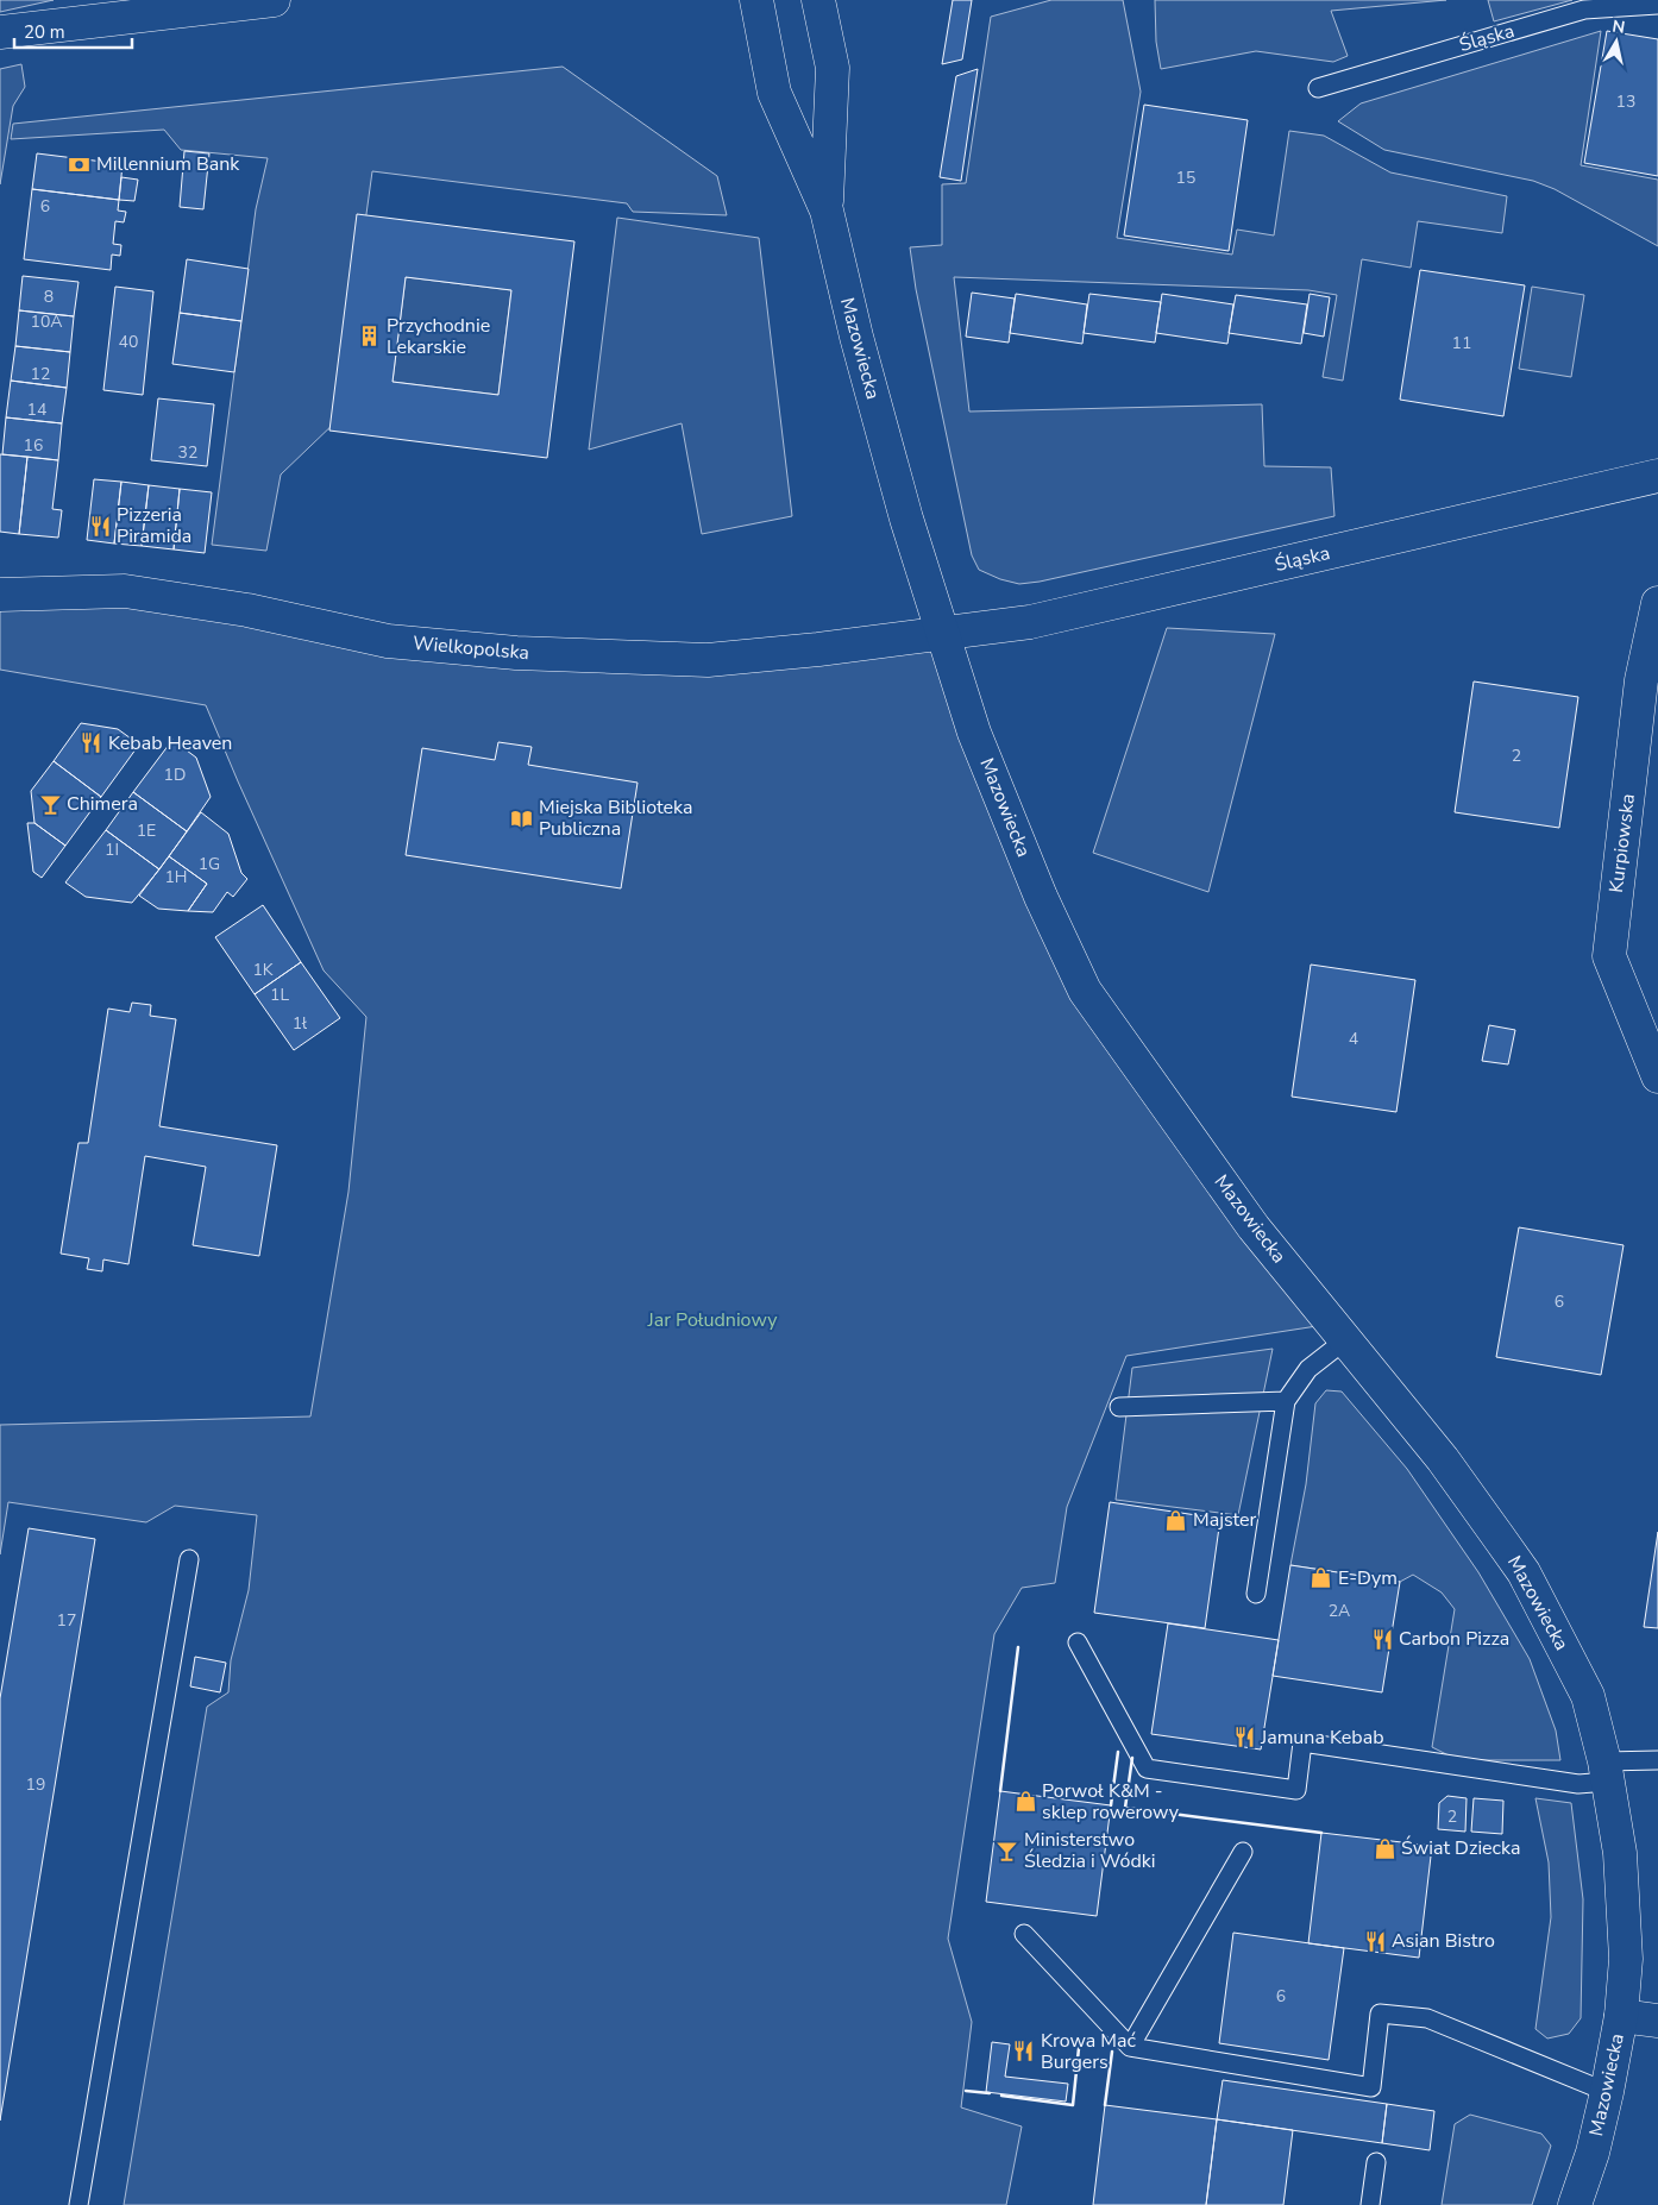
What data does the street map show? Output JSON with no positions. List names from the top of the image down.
{
  "streets": {
    "street": [
      "Śląska",
      "Mazowiecka",
      "Wielkopolska",
      "Kurpiowska"
    ]
  },
  "crossings": [
    ["Śląska", "Mazowiecka"],
    ["Śląska", "Wielkopolska"],
    ["Mazowiecka", "Wielkopolska"]
  ],
  "parks": ["Jar Południowy"],
  "places": {
    "bank": ["Millennium Bank"],
    "building": ["Przychodnie Lekarskie"],
    "restaurant": [
      "Pizzeria Piramida",
      "Kebab Heaven",
      "Carbon Pizza",
      "Jamuna Kebab",
      "Asian Bistro",
      "Krowa Mać Burgers"
    ],
    "bar": ["Chimera", "Ministerstwo Śledzia i Wódki"],
    "library": ["Miejska Biblioteka Publiczna"],
    "shop": [
      "Majster",
      "E-Dym",
      "Porwoł K&M - sklep rowerowy",
      "Świat Dziecka"
    ]
  },
  "house_numbers": [
    "13",
    "15",
    "6",
    "8",
    "10A",
    "40",
    "11",
    "12",
    "14",
    "16",
    "32",
    "2",
    "1D",
    "1E",
    "1I",
    "1G",
    "1H",
    "1K",
    "1L",
    "1ł",
    "4",
    "6",
    "2A",
    "17",
    "19",
    "2",
    "6"
  ],
  "scale_bar": "20 m",
  "north": "top"
}
